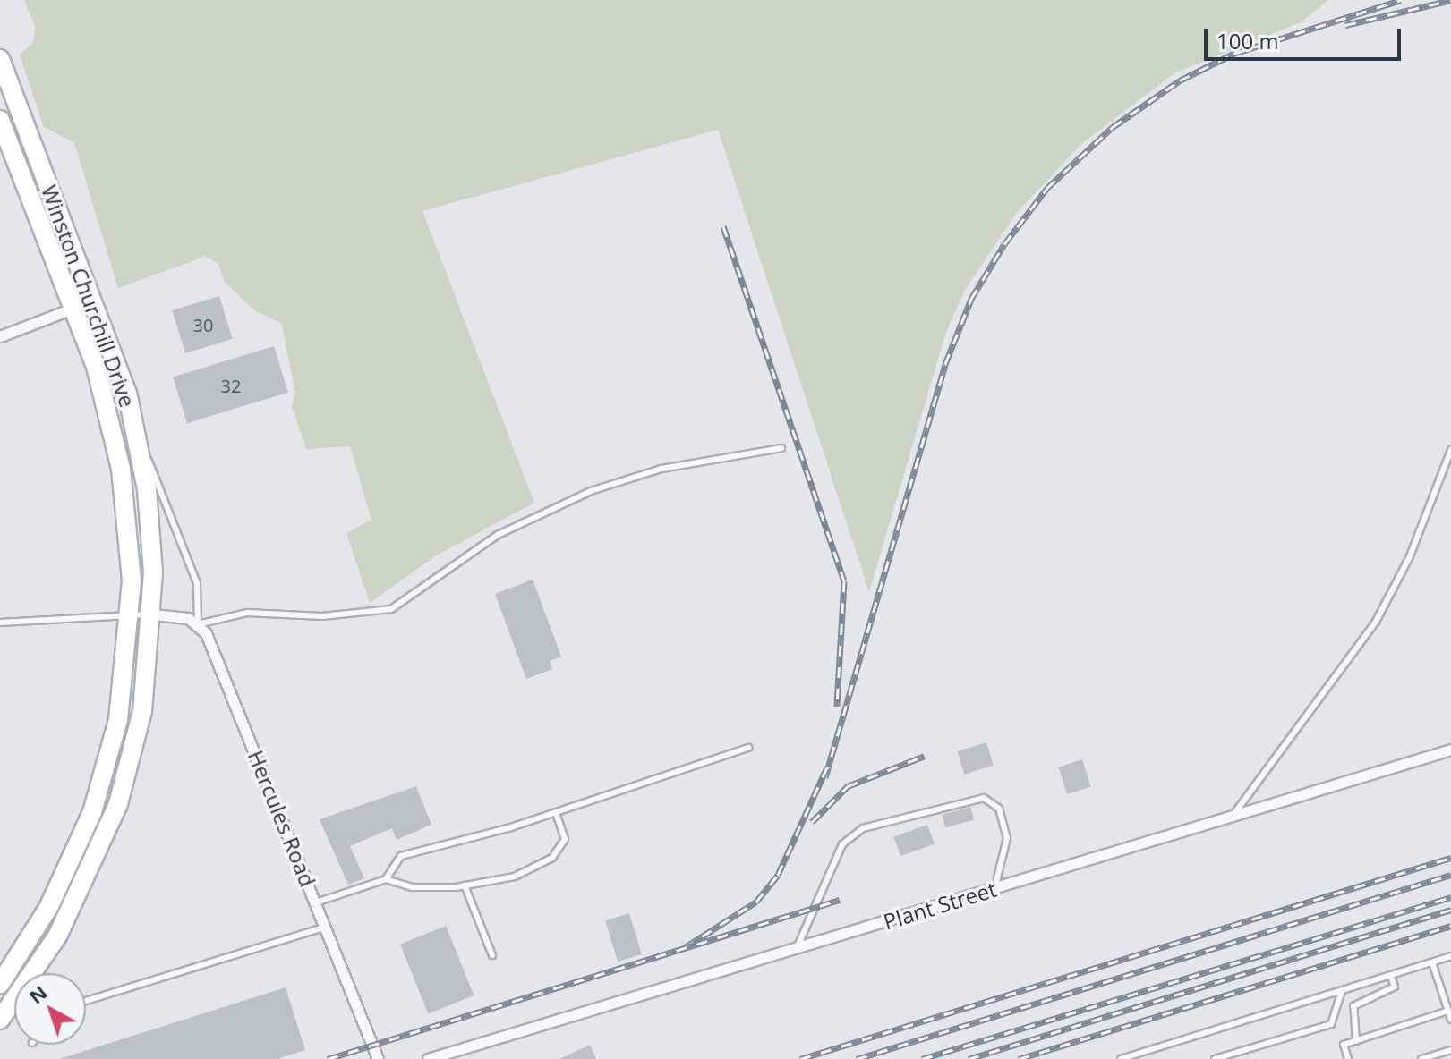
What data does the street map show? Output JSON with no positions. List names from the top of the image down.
{
  "streets": {
    "highway": ["Winston Churchill Drive"],
    "street": ["Hercules Road", "Plant Street"]
  },
  "house_numbers": ["30", "32"],
  "scale_bar": "100 m",
  "north": "top left"
}
